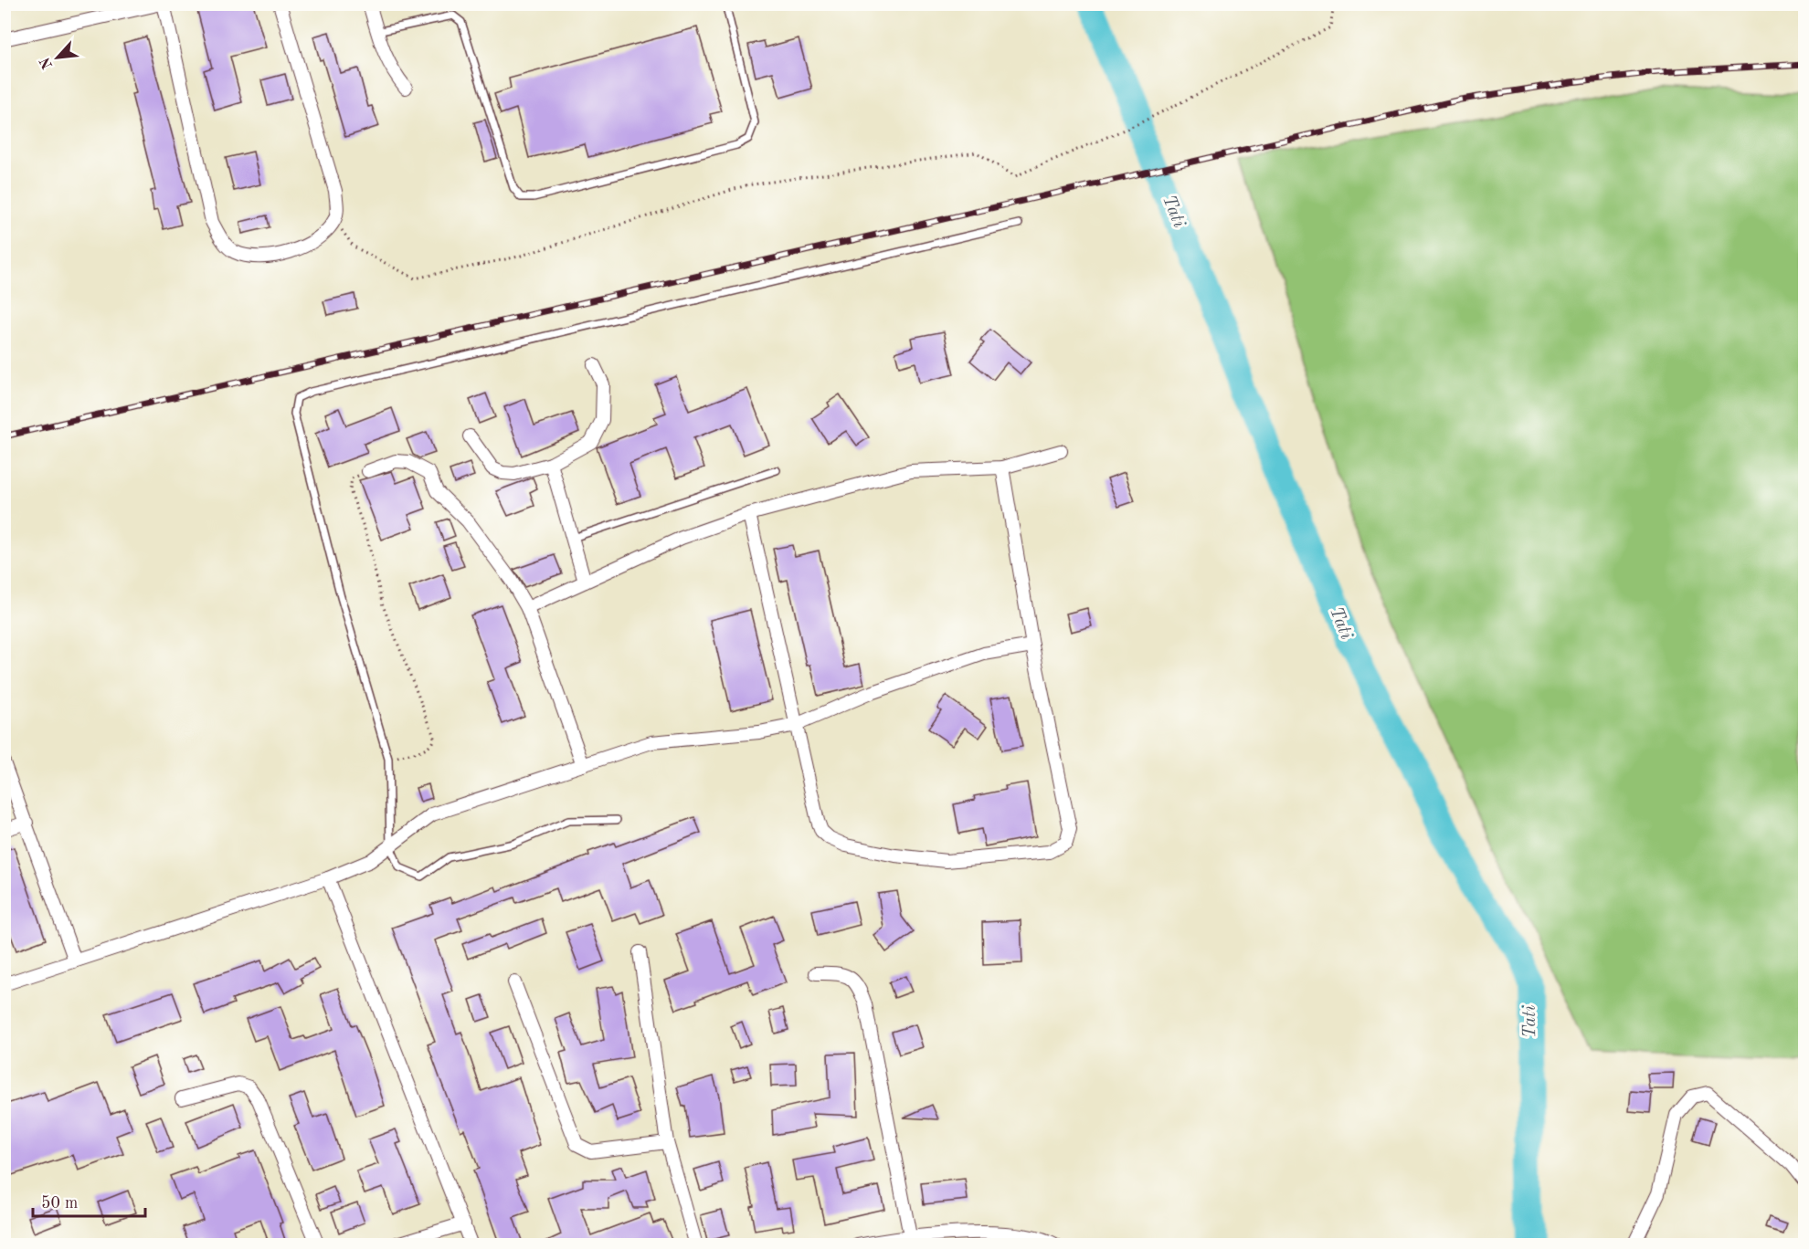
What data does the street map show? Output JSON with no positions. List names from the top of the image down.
{
  "water": ["Tati"],
  "scale_bar": "50 m",
  "north": "bottom left"
}
